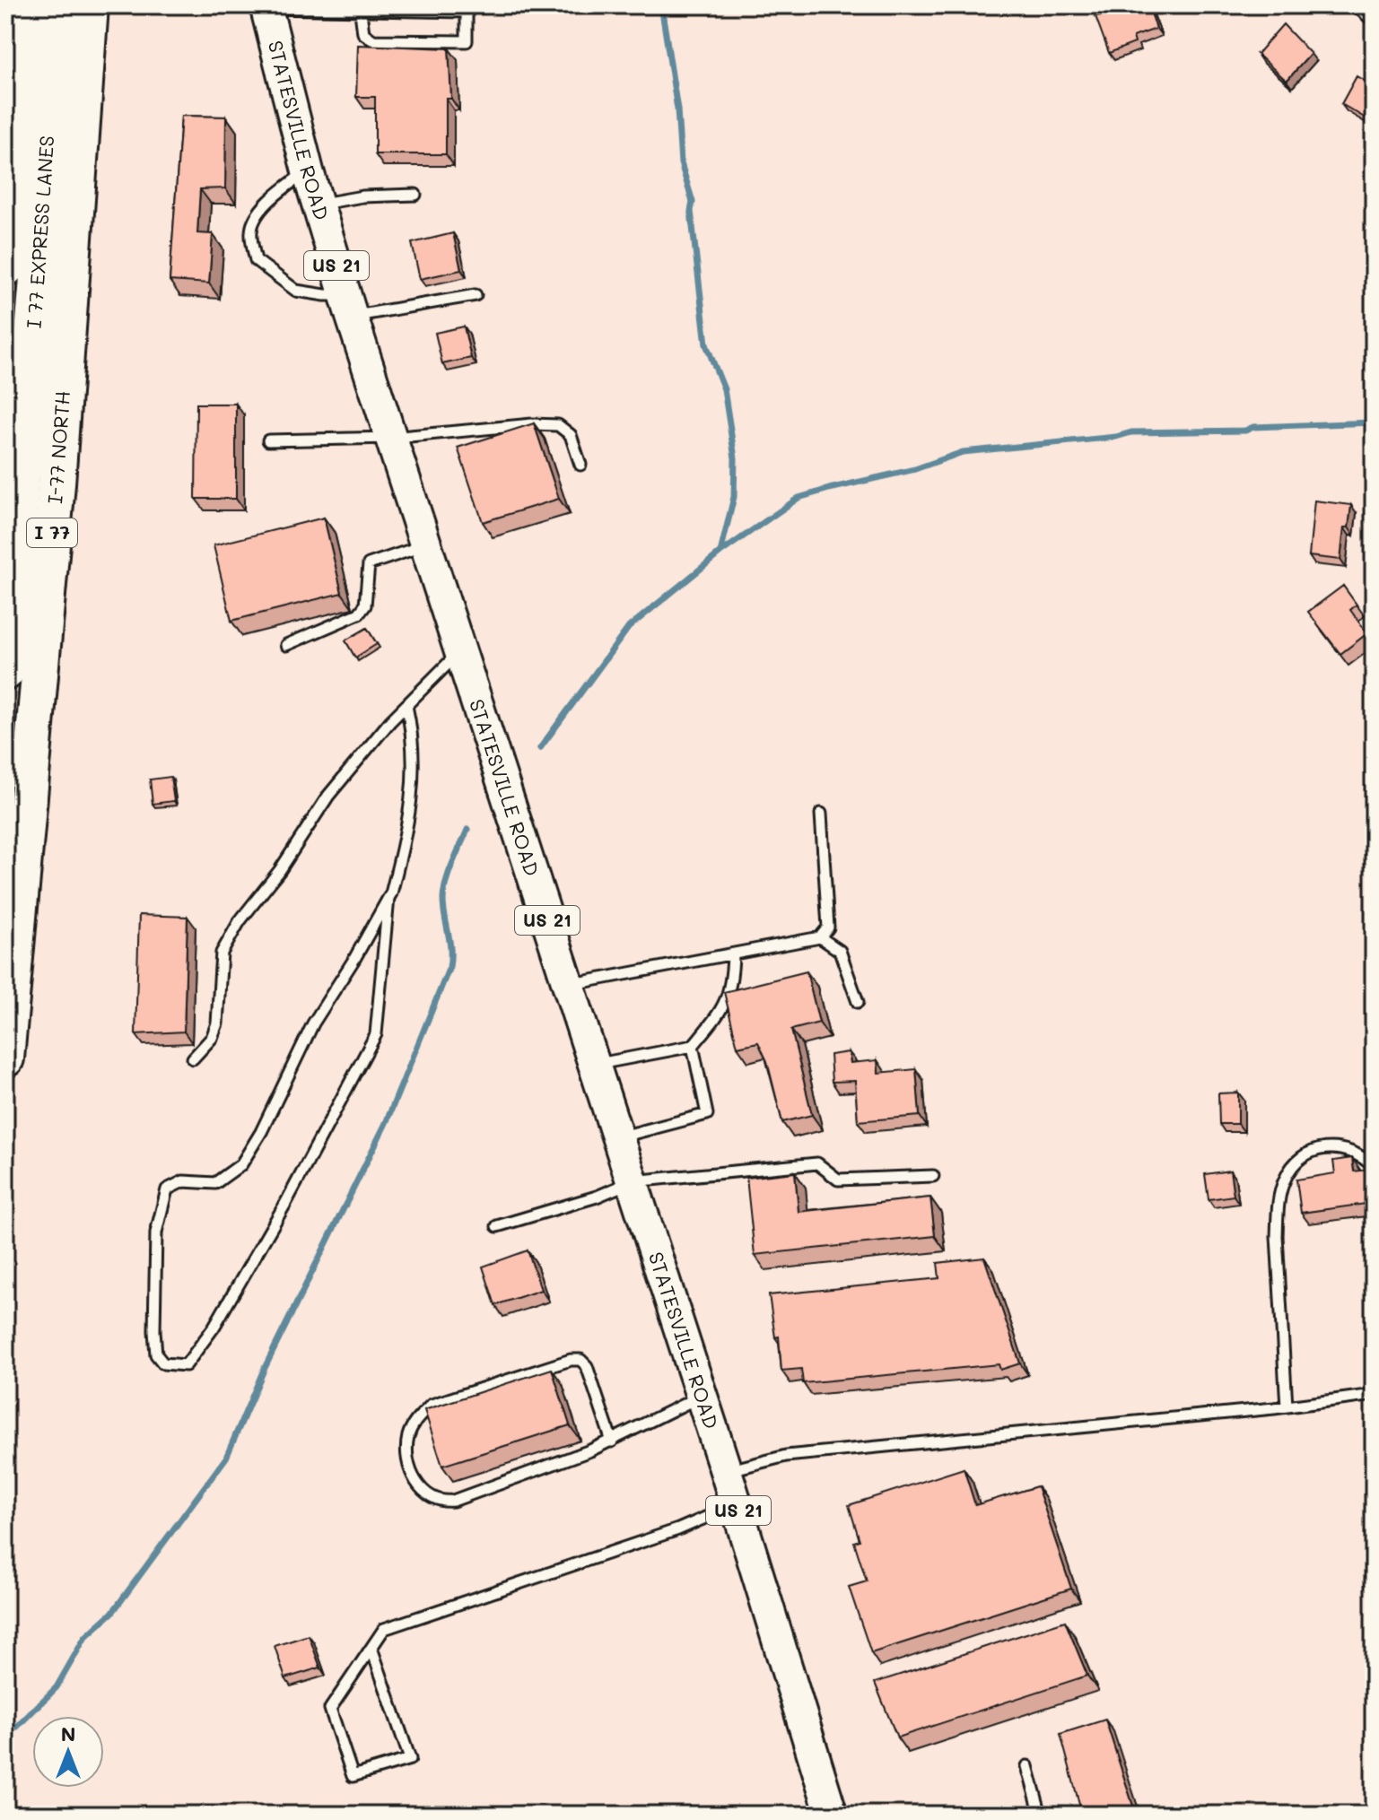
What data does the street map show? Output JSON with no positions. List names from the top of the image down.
{
  "streets": {
    "highway": ["I 77 EXPRESS LANES", "I-77 NORTH", "I 77"],
    "main road": ["STATESVILLE ROAD", "US 21"]
  },
  "north": "top"
}
